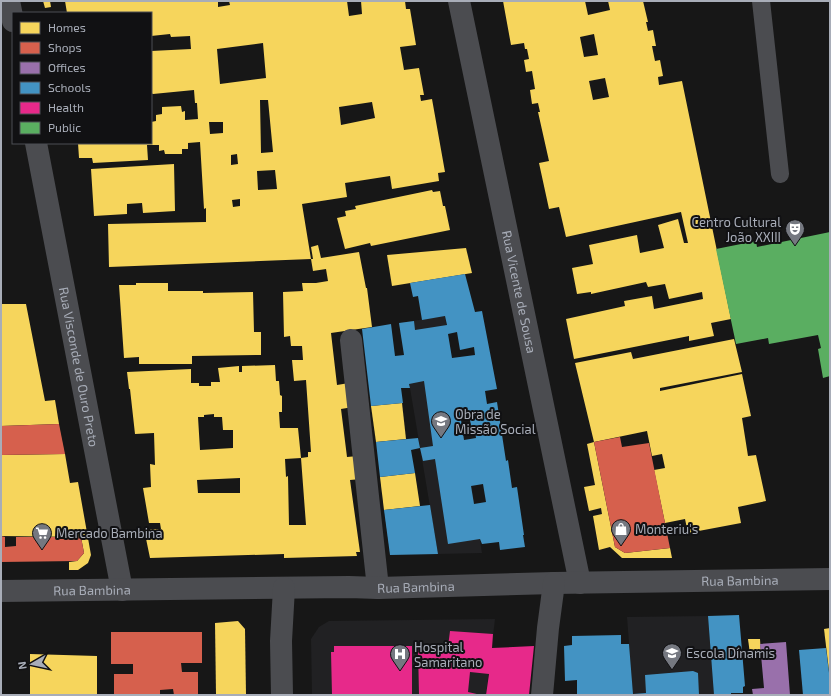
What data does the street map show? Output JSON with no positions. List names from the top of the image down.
{
  "streets": {
    "street": ["Rua Vicente de Sousa", "Rua Visconde de Ouro Preto", "Rua Bambina"]
  },
  "crossings": [
    ["Rua Vicente de Sousa", "Rua Bambina"],
    ["Rua Visconde de Ouro Preto", "Rua Bambina"]
  ],
  "places": {
    "theatre": ["Centro Cultural João XXIII"],
    "school or university": ["Obra de Missão Social", "Escola Dínamis"],
    "shop": ["Monteriu's"],
    "supermarket": ["Mercado Bambina"],
    "hospital": ["Hospital Samaritano"]
  },
  "legend": [
    "Homes",
    "Shops",
    "Offices",
    "Schools",
    "Health",
    "Public"
  ],
  "north": "left"
}
